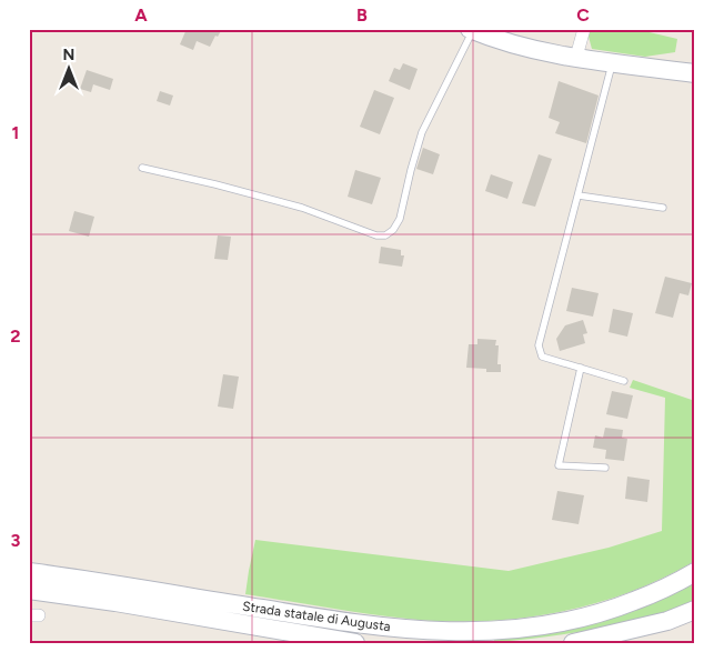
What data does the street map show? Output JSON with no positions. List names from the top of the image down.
{
  "streets": {
    "main road": ["Strada statale di Augusta"]
  },
  "north": "top",
  "grid": {
    "columns": ["A", "B", "C"],
    "rows": ["1", "2", "3"]
  }
}
